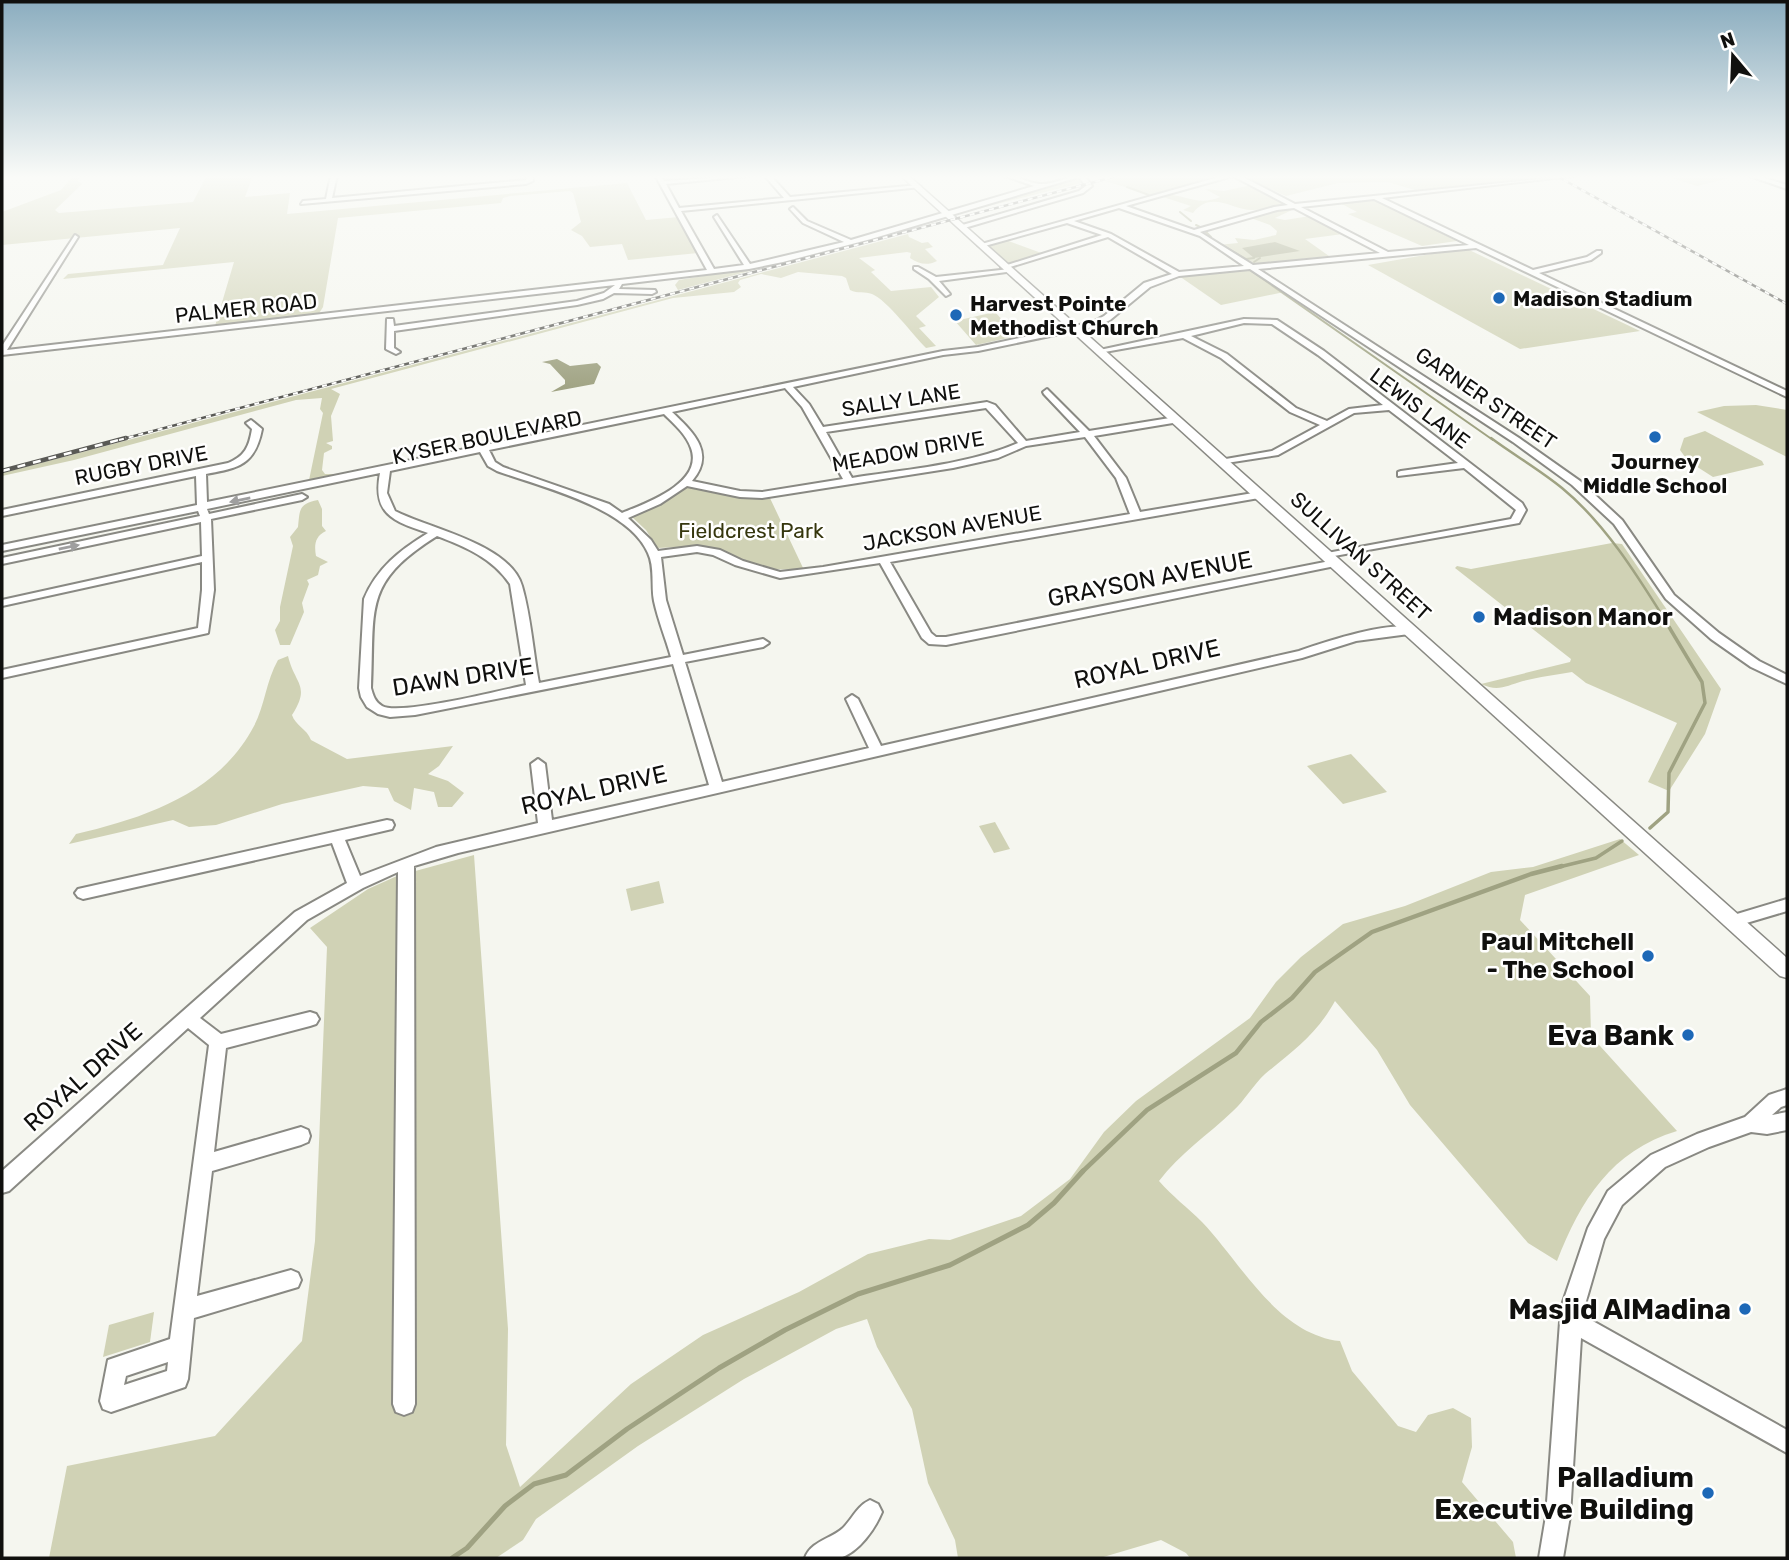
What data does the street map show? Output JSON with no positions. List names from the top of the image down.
{
  "streets": {
    "main road": ["SULLIVAN STREET"],
    "street": [
      "PALMER ROAD",
      "GARNER STREET",
      "SALLY LANE",
      "LEWIS LANE",
      "KYSER BOULEVARD",
      "MEADOW DRIVE",
      "RUGBY DRIVE",
      "JACKSON AVENUE",
      "GRAYSON AVENUE",
      "ROYAL DRIVE",
      "DAWN DRIVE"
    ]
  },
  "crossings": [
    ["GARNER STREET", "KYSER BOULEVARD"],
    ["SALLY LANE", "MEADOW DRIVE"],
    ["LEWIS LANE", "SULLIVAN STREET"],
    ["LEWIS LANE", "GRAYSON AVENUE"],
    ["KYSER BOULEVARD", "SULLIVAN STREET"],
    ["MEADOW DRIVE", "SULLIVAN STREET"],
    ["JACKSON AVENUE", "SULLIVAN STREET"],
    ["JACKSON AVENUE", "GRAYSON AVENUE"],
    ["SULLIVAN STREET", "GRAYSON AVENUE"],
    ["SULLIVAN STREET", "ROYAL DRIVE"]
  ],
  "parks": ["Fieldcrest Park"],
  "places": [
    "Madison Stadium",
    "Harvest Pointe Methodist Church",
    "Journey Middle School",
    "Madison Manor",
    "Paul Mitchell - The School",
    "Eva Bank",
    "Masjid AlMadina",
    "Palladium Executive Building"
  ],
  "north": "top"
}
